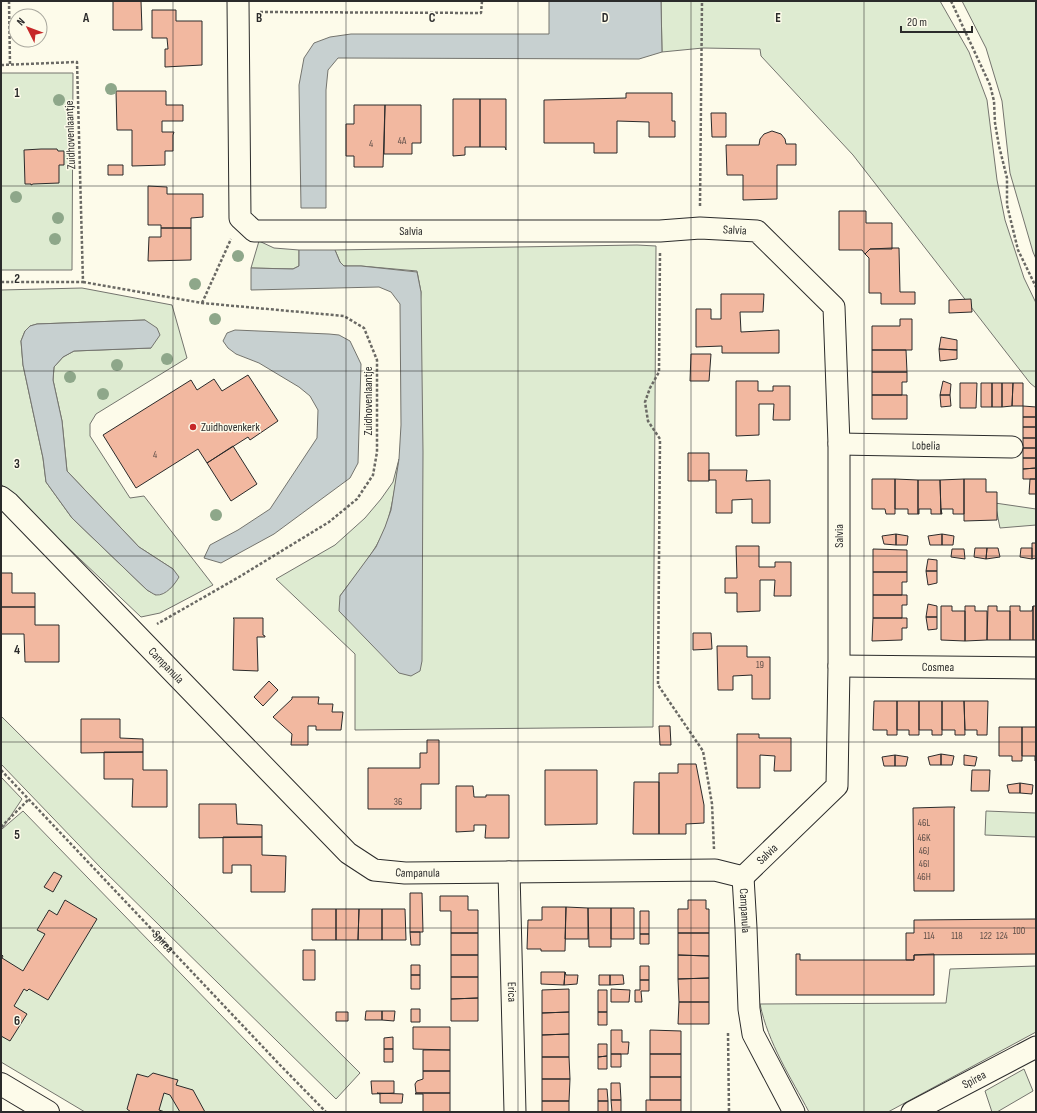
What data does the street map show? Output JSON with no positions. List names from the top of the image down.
{
  "streets": {
    "street": [
      "Salvia",
      "Lobelia",
      "Campanula",
      "Cosmea",
      "Spirea",
      "Erica"
    ],
    "path": ["Zuidhovenlaantje"]
  },
  "crossings": [
    ["Zuidhovenlaantje", "Campanula"],
    ["Salvia", "Lobelia"],
    ["Salvia", "Campanula"],
    ["Salvia", "Cosmea"],
    ["Campanula", "Erica"]
  ],
  "places": ["Zuidhovenkerk"],
  "house_numbers": [
    "4A",
    "4",
    "4",
    "19",
    "36",
    "46L",
    "46K",
    "46J",
    "46I",
    "46H",
    "100",
    "114",
    "118",
    "122",
    "124"
  ],
  "scale_bar": "20 m",
  "north": "top left",
  "grid": {
    "columns": [
      "A",
      "B",
      "C",
      "D",
      "E"
    ],
    "rows": [
      "1",
      "2",
      "3",
      "4",
      "5",
      "6"
    ]
  }
}
